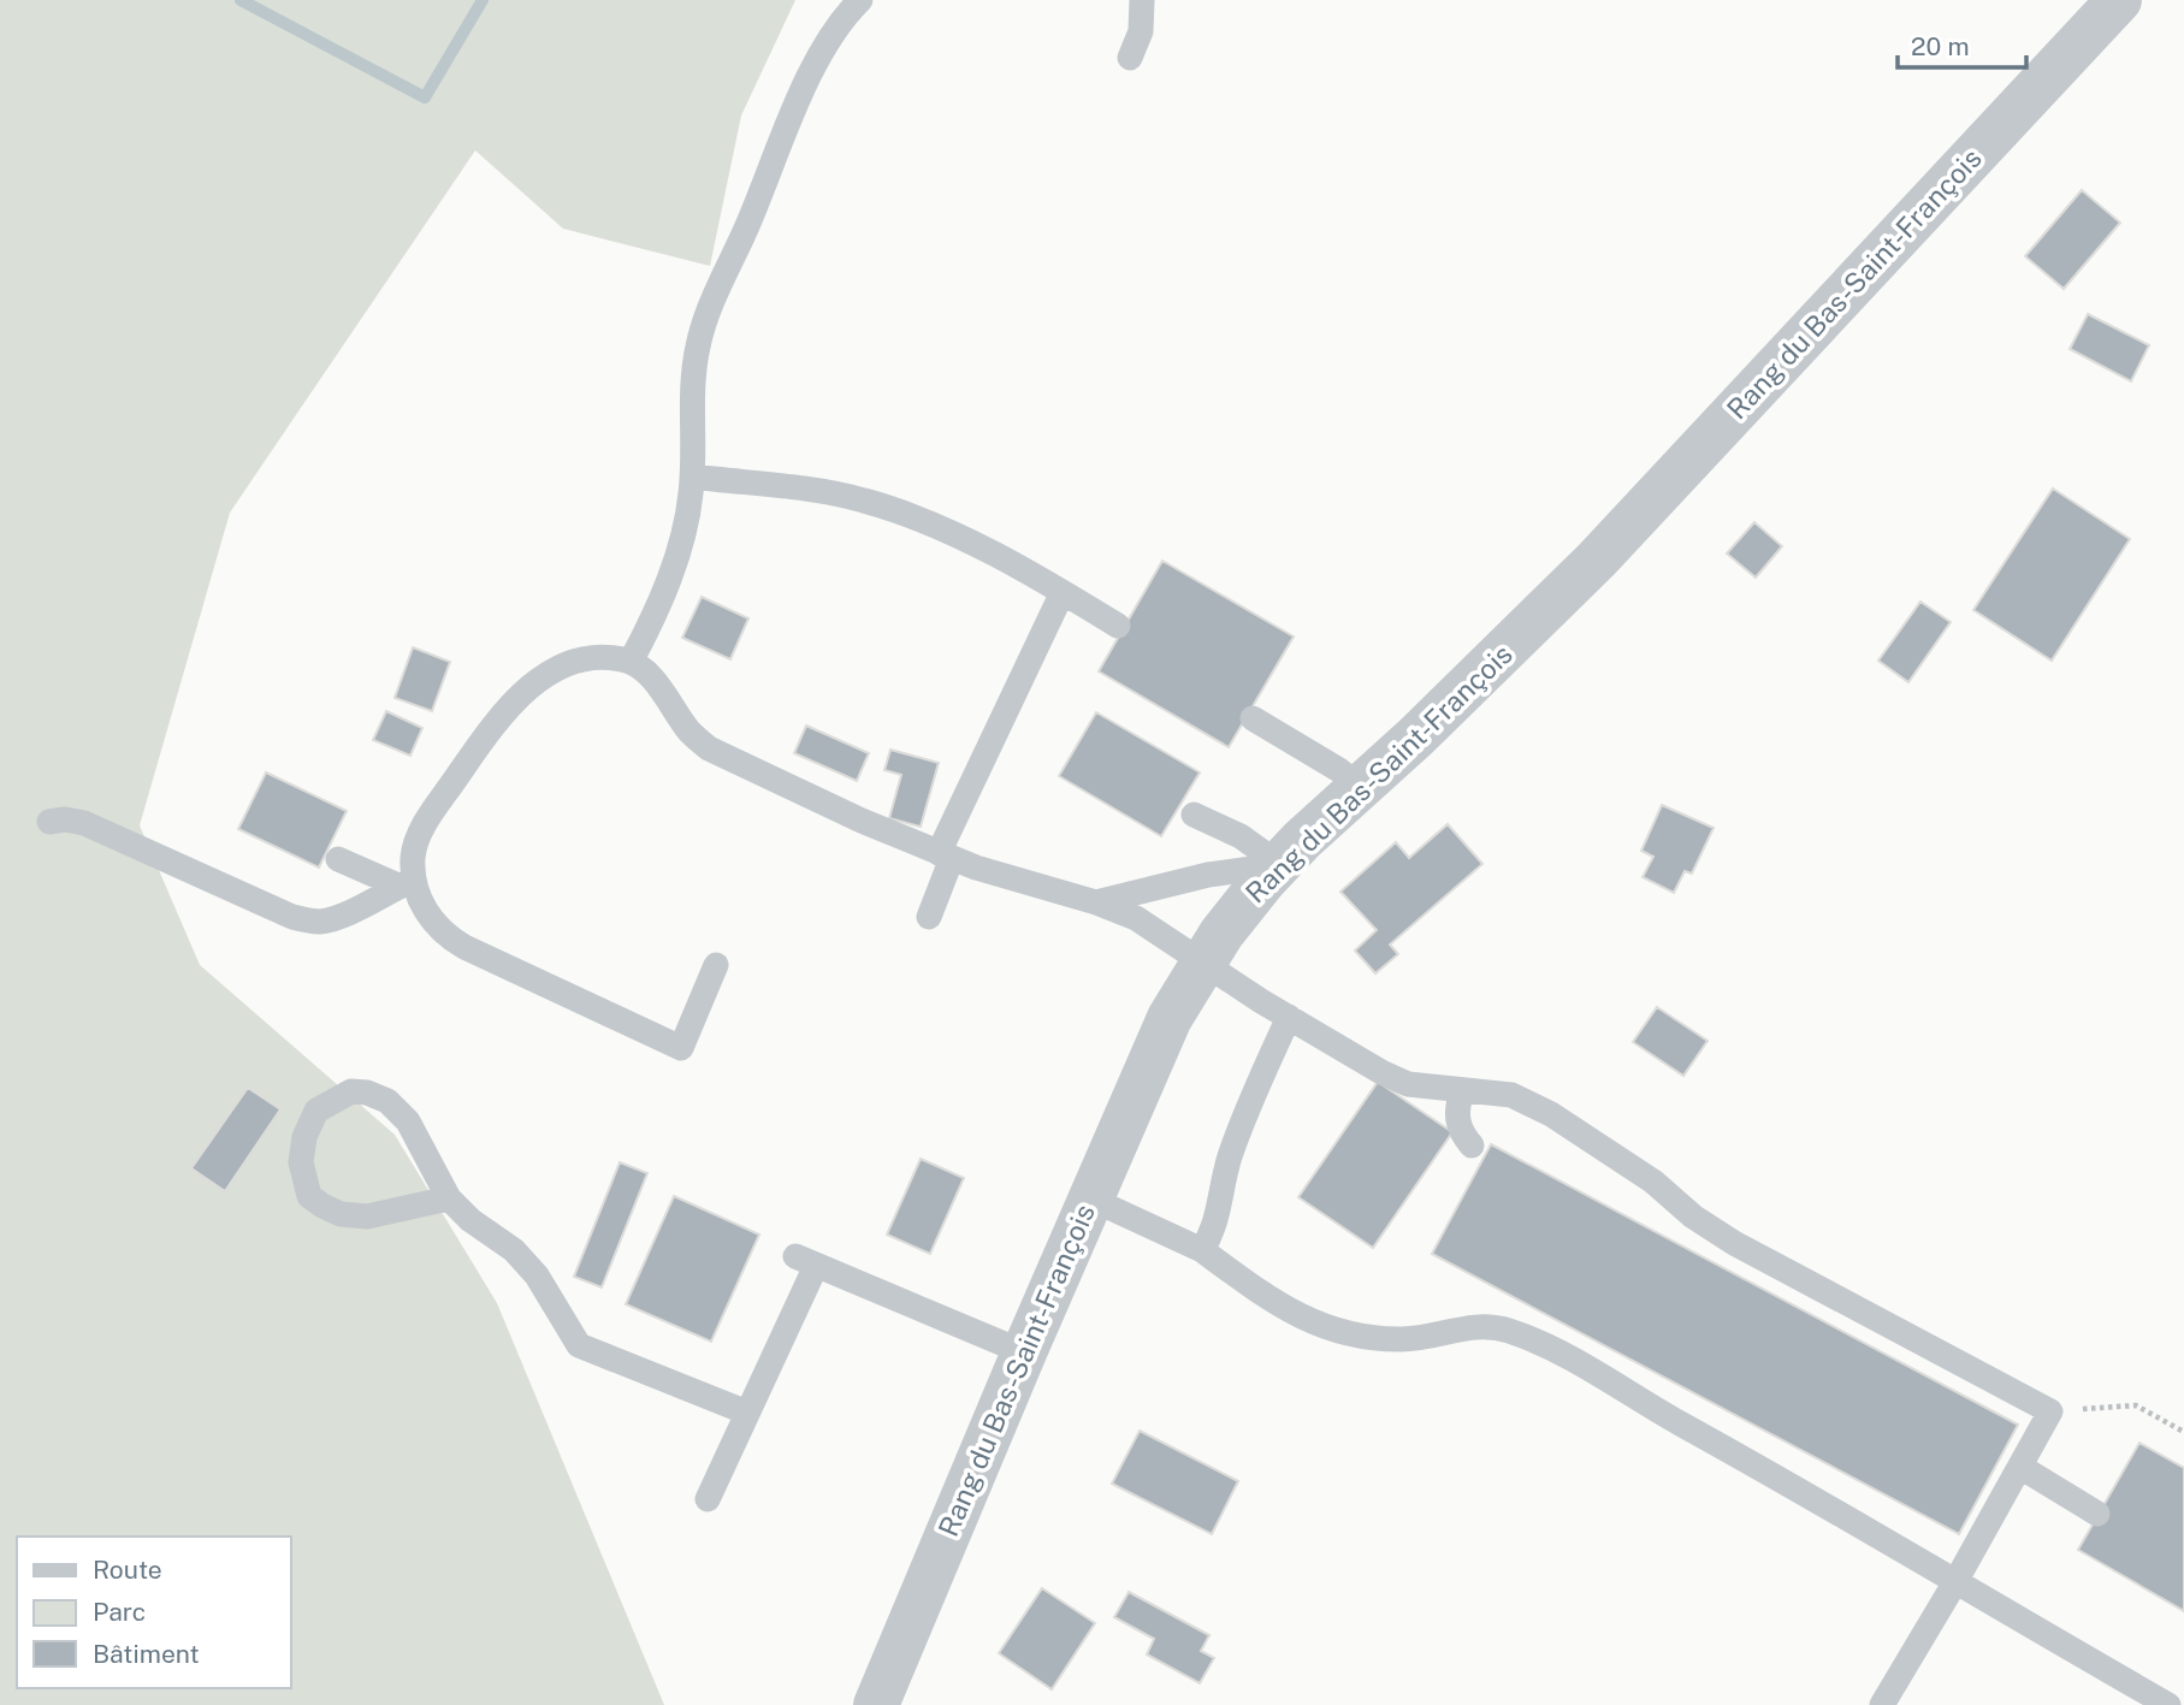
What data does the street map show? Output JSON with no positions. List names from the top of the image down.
{
  "streets": {
    "street": ["Rang du Bas-Saint-François"]
  },
  "legend": ["Route", "Parc", "Bâtiment"],
  "scale_bar": "20 m"
}
